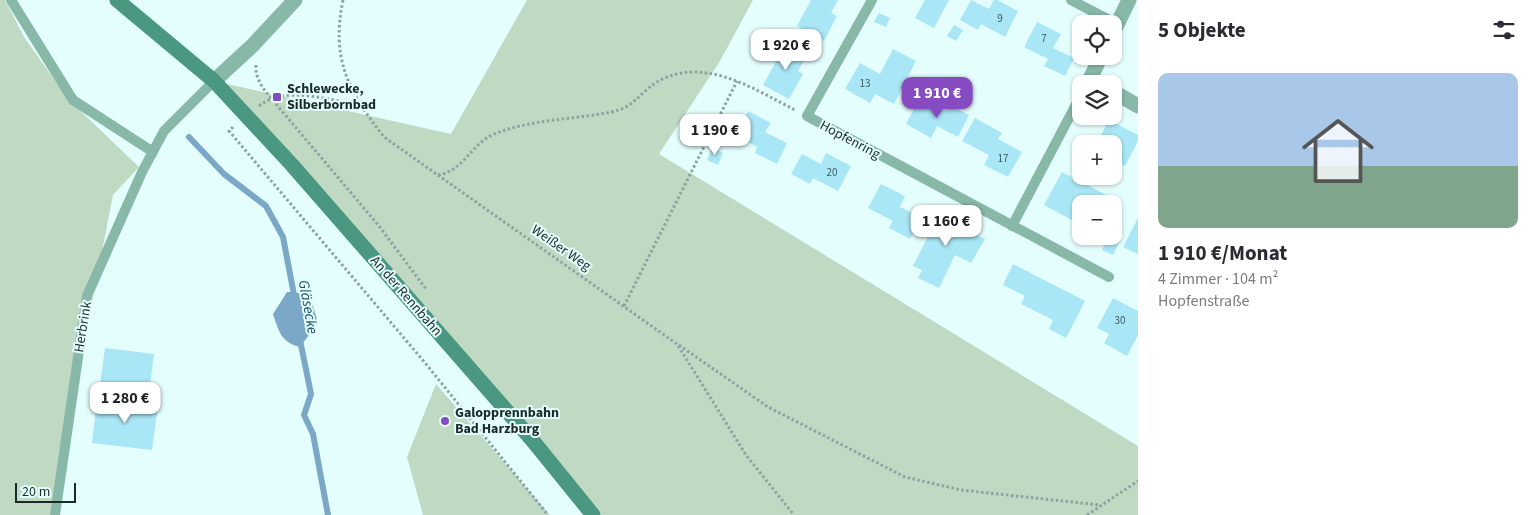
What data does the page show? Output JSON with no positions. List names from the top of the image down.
{
  "streets": {
    "main road": ["An der Rennbahn"],
    "street": ["Herbrink"],
    "lane": ["Hopfenring"],
    "path": ["Weißer Weg"]
  },
  "crossings": [
    ["An der Rennbahn", "Herbrink"]
  ],
  "water": ["Gläsecke"],
  "places": {
    "transit": ["Schlewecke, Silberbornbad"],
    "other": ["Galopprennbahn Bad Harzburg"]
  },
  "house_numbers": [
    "9",
    "7",
    "13",
    "17",
    "20",
    "30"
  ],
  "scale_bar": "20 m",
  "page": {
    "heading": "5 Objekte",
    "map_buttons": ["+", "−"],
    "price": [
      "1 920 €",
      "1 910 €",
      "1 190 €",
      "1 160 €",
      "1 280 €"
    ],
    "list": [
      {
        "name": "1 910 €/Monat",
        "note": "4 Zimmer · 104 m² · Hopfenstraße"
      }
    ],
    "scale": "20 m"
  }
}
